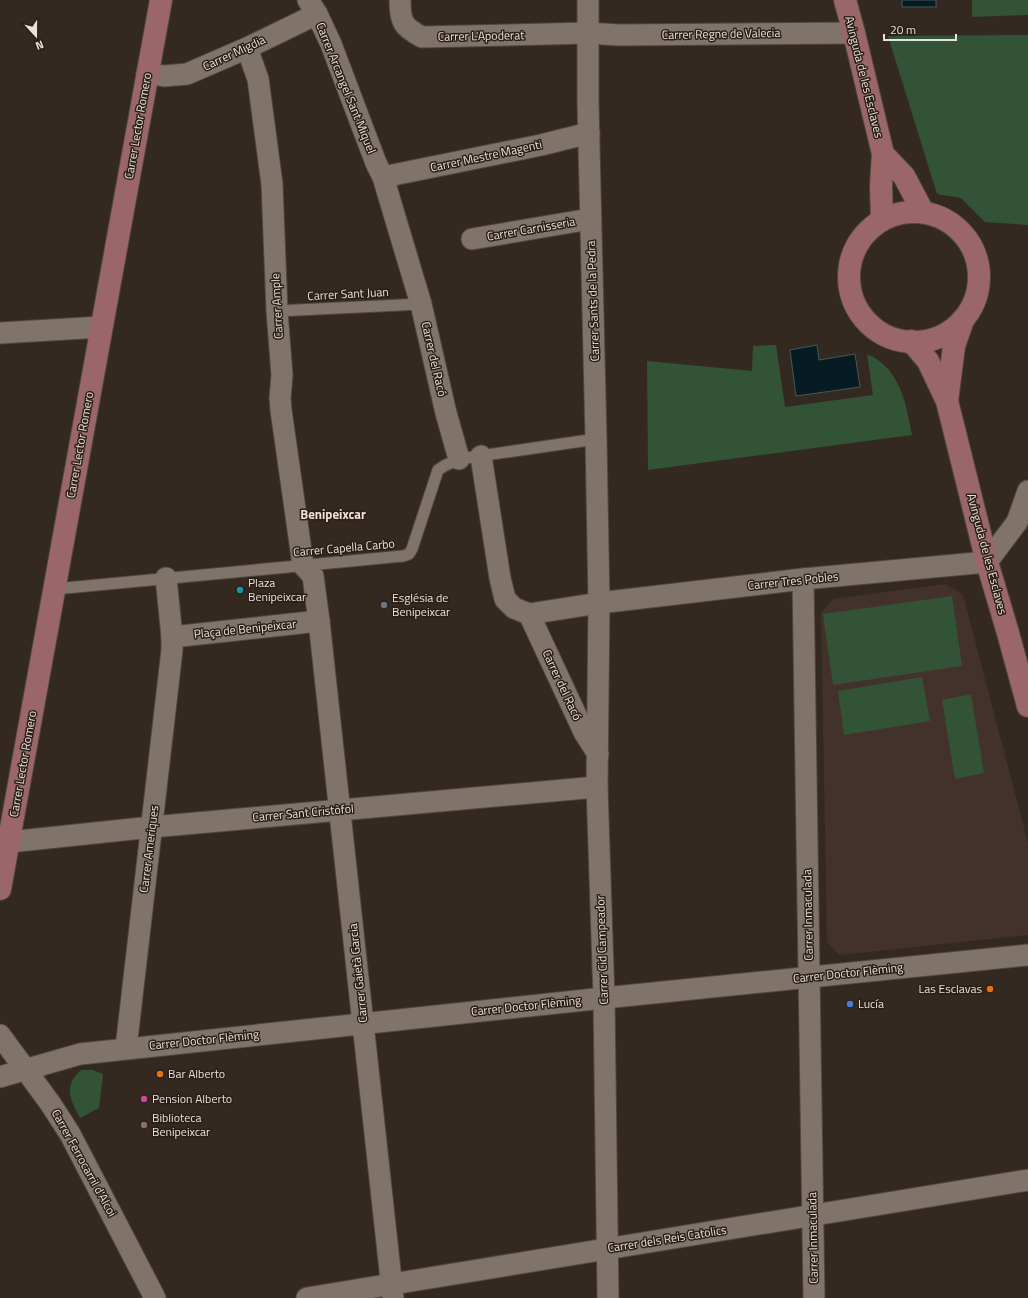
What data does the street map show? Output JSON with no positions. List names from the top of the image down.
{
  "streets": {
    "street": [
      "Carrer Regne de Valecia",
      "Carrer L'Apoderat",
      "Carrer Migdia",
      "Avinguda de les Esclaves",
      "Carrer Arcangel Sant Miquel",
      "Carrer Lector Romero",
      "Carrer Mestre Magenti",
      "Carrer Carnisseria",
      "Carrer Sants de la Pedra",
      "Carrer Ample",
      "Carrer del Racó",
      "Carrer Tres Pobles",
      "Plaça de Benipeixcar",
      "Carrer Sant Cristòfol",
      "Carrer Ameriques",
      "Carrer Inmaculada",
      "Carrer Cid Campeador",
      "Carrer Gaietà Garcia",
      "Carrer Doctor Flèming",
      "Carrer Ferrocarril d'Alcoi",
      "Carrer dels Reis Catolics"
    ],
    "lane": ["Carrer Sant Juan", "Carrer Capella Carbo"]
  },
  "crossings": [
    ["Carrer Regne de Valecia", "Carrer L'Apoderat"],
    ["Carrer Regne de Valecia", "Avinguda de les Esclaves"],
    ["Carrer Regne de Valecia", "Carrer Sants de la Pedra"],
    ["Carrer L'Apoderat", "Carrer Sants de la Pedra"],
    ["Carrer Migdia", "Carrer Arcangel Sant Miquel"],
    ["Carrer Migdia", "Carrer Lector Romero"],
    ["Carrer Migdia", "Carrer Ample"],
    ["Avinguda de les Esclaves", "Carrer Tres Pobles"],
    ["Carrer Arcangel Sant Miquel", "Carrer Mestre Magenti"],
    ["Carrer Arcangel Sant Miquel", "Carrer del Racó"],
    ["Carrer Lector Romero", "Carrer Capella Carbo"],
    ["Carrer Lector Romero", "Carrer Sant Cristòfol"],
    ["Carrer Mestre Magenti", "Carrer Sants de la Pedra"],
    ["Carrer Carnisseria", "Carrer Sants de la Pedra"],
    ["Carrer Sant Juan", "Carrer Ample"],
    ["Carrer Sant Juan", "Carrer del Racó"],
    ["Carrer Sants de la Pedra", "Carrer Capella Carbo"],
    ["Carrer Sants de la Pedra", "Carrer Tres Pobles"],
    ["Carrer Sants de la Pedra", "Carrer Cid Campeador"],
    ["Carrer Ample", "Carrer Capella Carbo"],
    ["Carrer del Racó", "Carrer Capella Carbo"],
    ["Carrer del Racó", "Carrer Cid Campeador"],
    ["Carrer Tres Pobles", "Carrer Inmaculada"],
    ["Carrer Tres Pobles", "Carrer Cid Campeador"],
    ["Plaça de Benipeixcar", "Carrer Ameriques"],
    ["Plaça de Benipeixcar", "Carrer Gaietà Garcia"],
    ["Carrer Sant Cristòfol", "Carrer Ameriques"],
    ["Carrer Sant Cristòfol", "Carrer Cid Campeador"],
    ["Carrer Sant Cristòfol", "Carrer Gaietà Garcia"],
    ["Carrer Ameriques", "Carrer Doctor Flèming"],
    ["Carrer Inmaculada", "Carrer Doctor Flèming"],
    ["Carrer Inmaculada", "Carrer dels Reis Catolics"],
    ["Carrer Cid Campeador", "Carrer Doctor Flèming"],
    ["Carrer Cid Campeador", "Carrer dels Reis Catolics"],
    ["Carrer Gaietà Garcia", "Carrer Doctor Flèming"],
    ["Carrer Gaietà Garcia", "Carrer dels Reis Catolics"],
    ["Carrer Doctor Flèming", "Carrer Ferrocarril d'Alcoi"]
  ],
  "districts": ["Benipeixcar"],
  "places": [
    "Plaza Benipeixcar",
    "Església de Benipeixcar",
    "Las Esclavas",
    "Lucía",
    "Bar Alberto",
    "Pension Alberto",
    "Biblioteca Benipeixcar"
  ],
  "scale_bar": "20 m",
  "north": "bottom"
}
